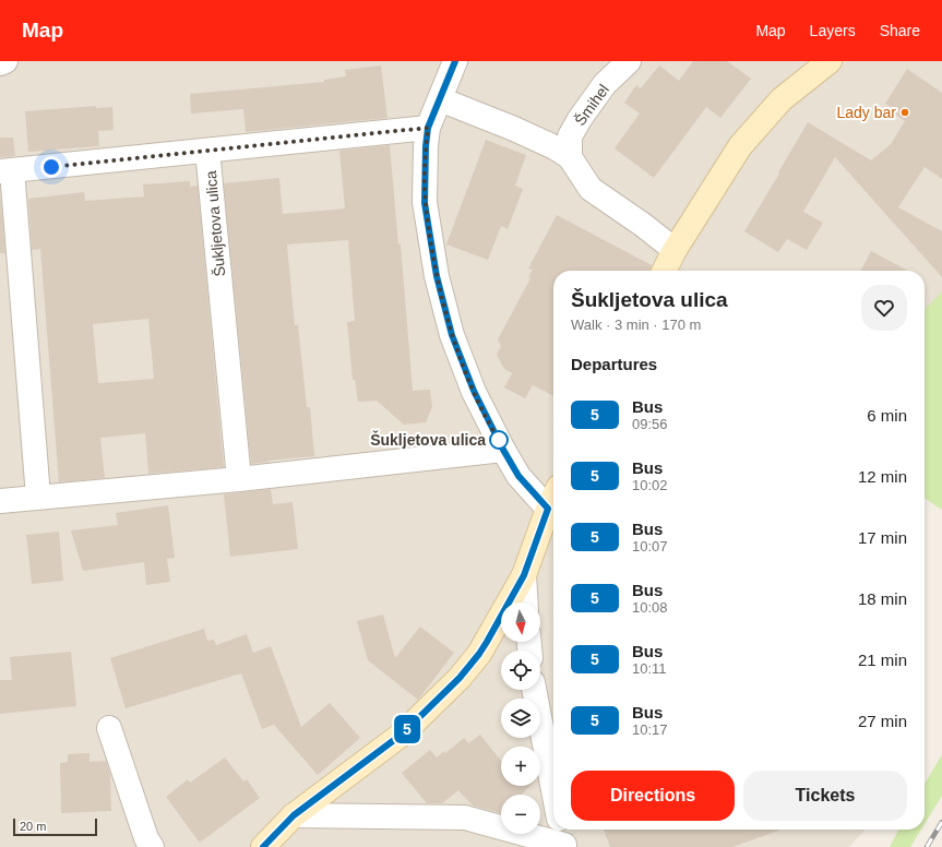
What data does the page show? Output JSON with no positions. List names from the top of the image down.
{
  "streets": {
    "street": ["Šmihel", "Šukljetova ulica"]
  },
  "places": ["Lady bar", "Šukljetova ulica"],
  "lines": ["bus line 5"],
  "scale_bar": "20 m",
  "north": "bottom",
  "page": {
    "header": "Map",
    "nav": ["Map", "Layers", "Share"],
    "on_map": "5",
    "heading": [
      ["Šukljetova ulica", "Walk · 3 min · 170 m"],
      "Departures"
    ],
    "list": [
      {
        "mark": "5",
        "name": "Bus",
        "note": "09:56",
        "value": "6 min"
      },
      {
        "mark": "5",
        "name": "Bus",
        "note": "10:02",
        "value": "12 min"
      },
      {
        "mark": "5",
        "name": "Bus",
        "note": "10:07",
        "value": "17 min"
      },
      {
        "mark": "5",
        "name": "Bus",
        "note": "10:08",
        "value": "18 min"
      },
      {
        "mark": "5",
        "name": "Bus",
        "note": "10:11",
        "value": "21 min"
      },
      {
        "mark": "5",
        "name": "Bus",
        "note": "10:17",
        "value": "27 min"
      }
    ],
    "map_buttons": ["+", "−"],
    "buttons": ["Directions", "Tickets"],
    "scale": "20 m"
  }
}
